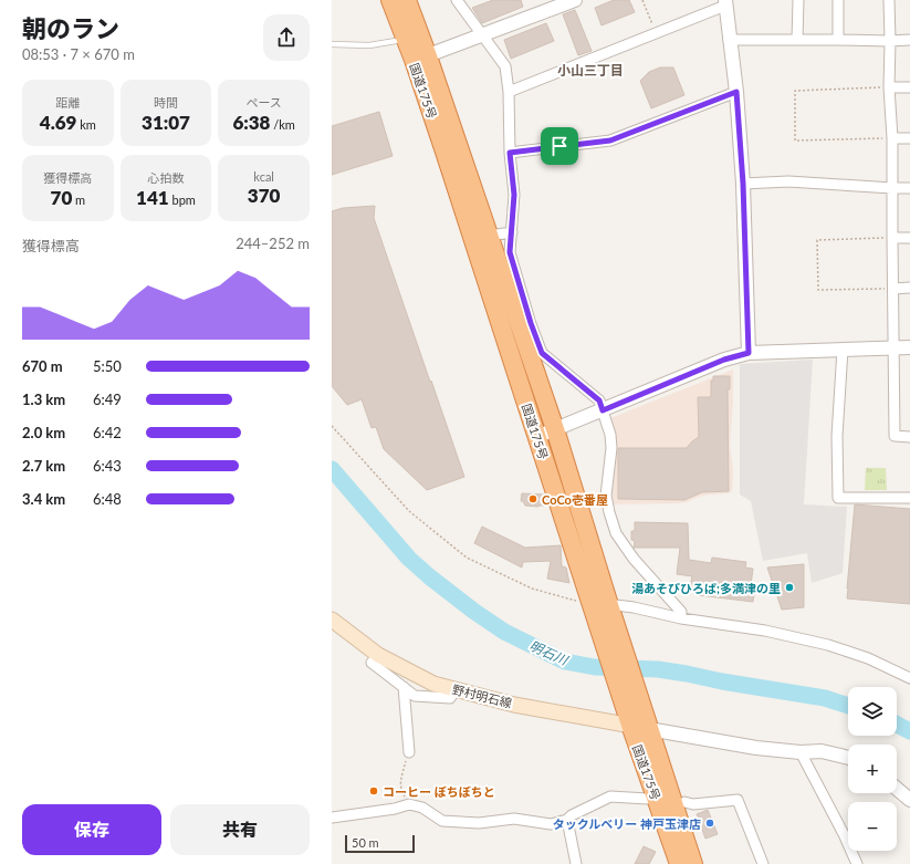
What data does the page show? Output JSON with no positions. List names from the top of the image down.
{
  "streets": {
    "highway": ["国道175号"],
    "main road": ["野村明石線"]
  },
  "crossings": [
    ["国道175号", "野村明石線"]
  ],
  "districts": ["小山三丁目"],
  "water": ["明石川"],
  "places": [
    "CoCo壱番屋",
    "湯あそびひろば;多満津の里",
    "コーヒー ぼちぼちと",
    "タックルベリー 神戸玉津店"
  ],
  "scale_bar": "50 m",
  "page": {
    "heading": ["朝のラン", "08:53 · 7 × 670 m"],
    "stats": [
      ["距離", "4.69 km"],
      ["時間", "31:07"],
      ["ペース", "6:38 /km"],
      ["獲得標高", "70 m"],
      ["心拍数", "141 bpm"],
      ["kcal", "370"]
    ],
    "chart": ["獲得標高", "244–252 m"],
    "list": [
      {
        "name": "670 m",
        "note": "5:50"
      },
      {
        "name": "1.3 km",
        "note": "6:49"
      },
      {
        "name": "2.0 km",
        "note": "6:42"
      },
      {
        "name": "2.7 km",
        "note": "6:43"
      },
      {
        "name": "3.4 km",
        "note": "6:48"
      }
    ],
    "map_buttons": ["+", "−"],
    "buttons": ["保存", "共有"],
    "scale": "50 m"
  }
}
